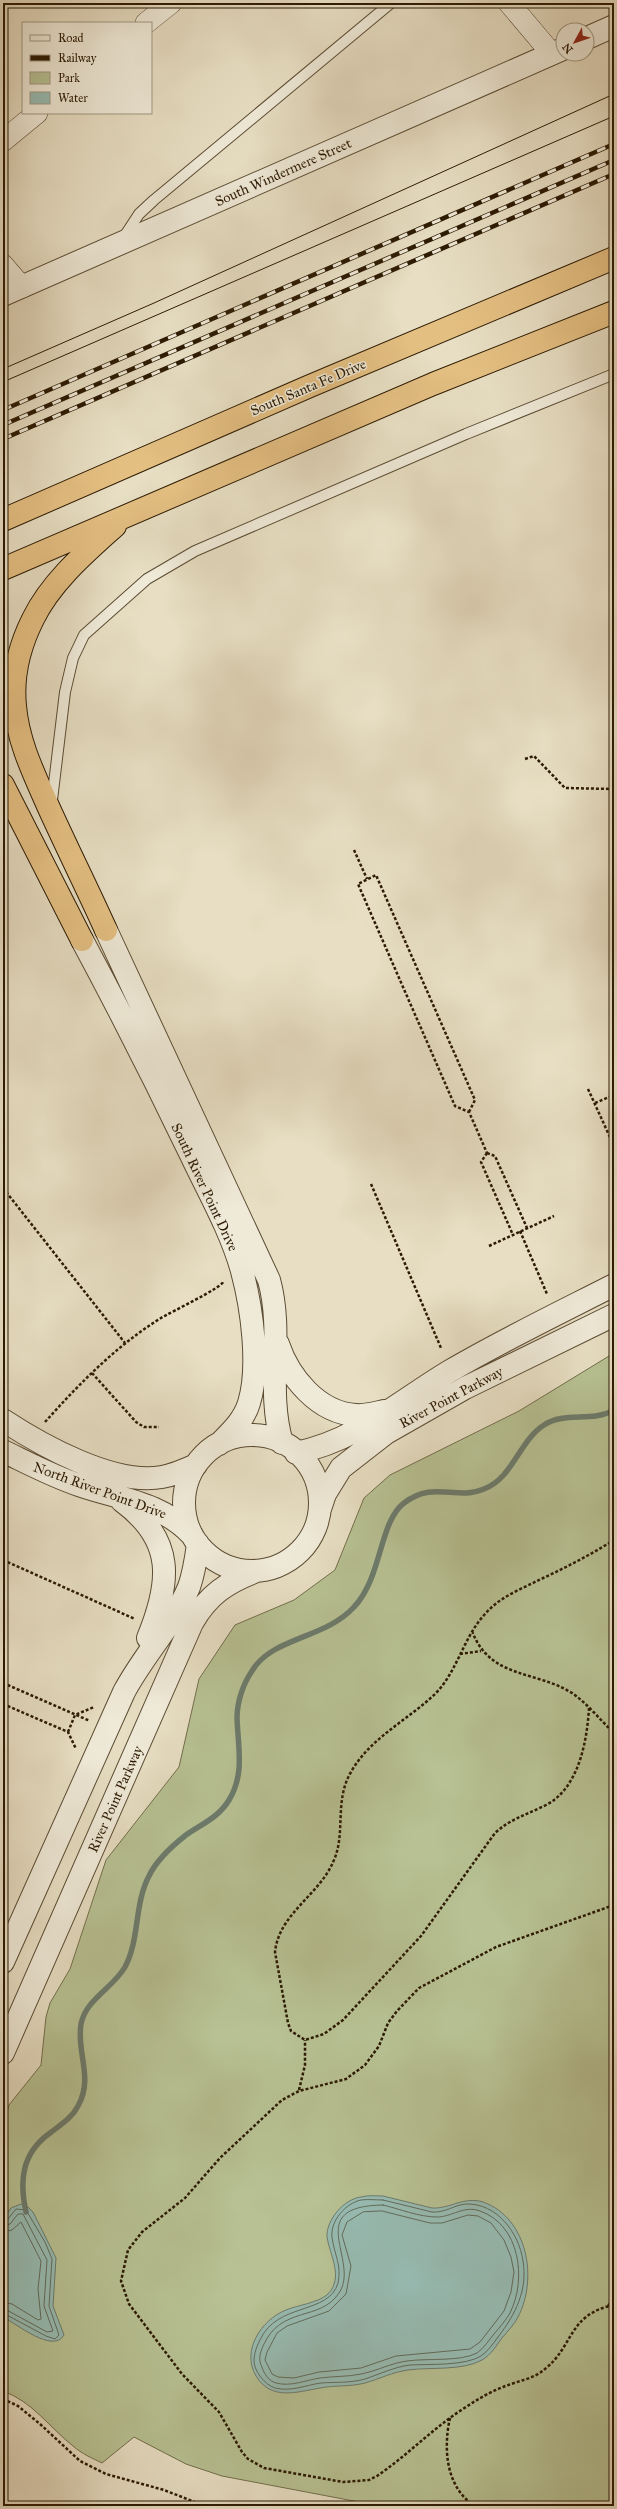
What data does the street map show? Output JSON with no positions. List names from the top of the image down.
{
  "streets": {
    "highway": ["South Santa Fe Drive"],
    "street": [
      "South Windermere Street",
      "South River Point Drive",
      "River Point Parkway",
      "North River Point Drive"
    ]
  },
  "crossings": [
    ["South River Point Drive", "River Point Parkway"],
    ["South River Point Drive", "North River Point Drive"],
    ["River Point Parkway", "North River Point Drive"]
  ],
  "legend": [
    "Road",
    "Railway",
    "Park",
    "Water"
  ],
  "north": "bottom left"
}
